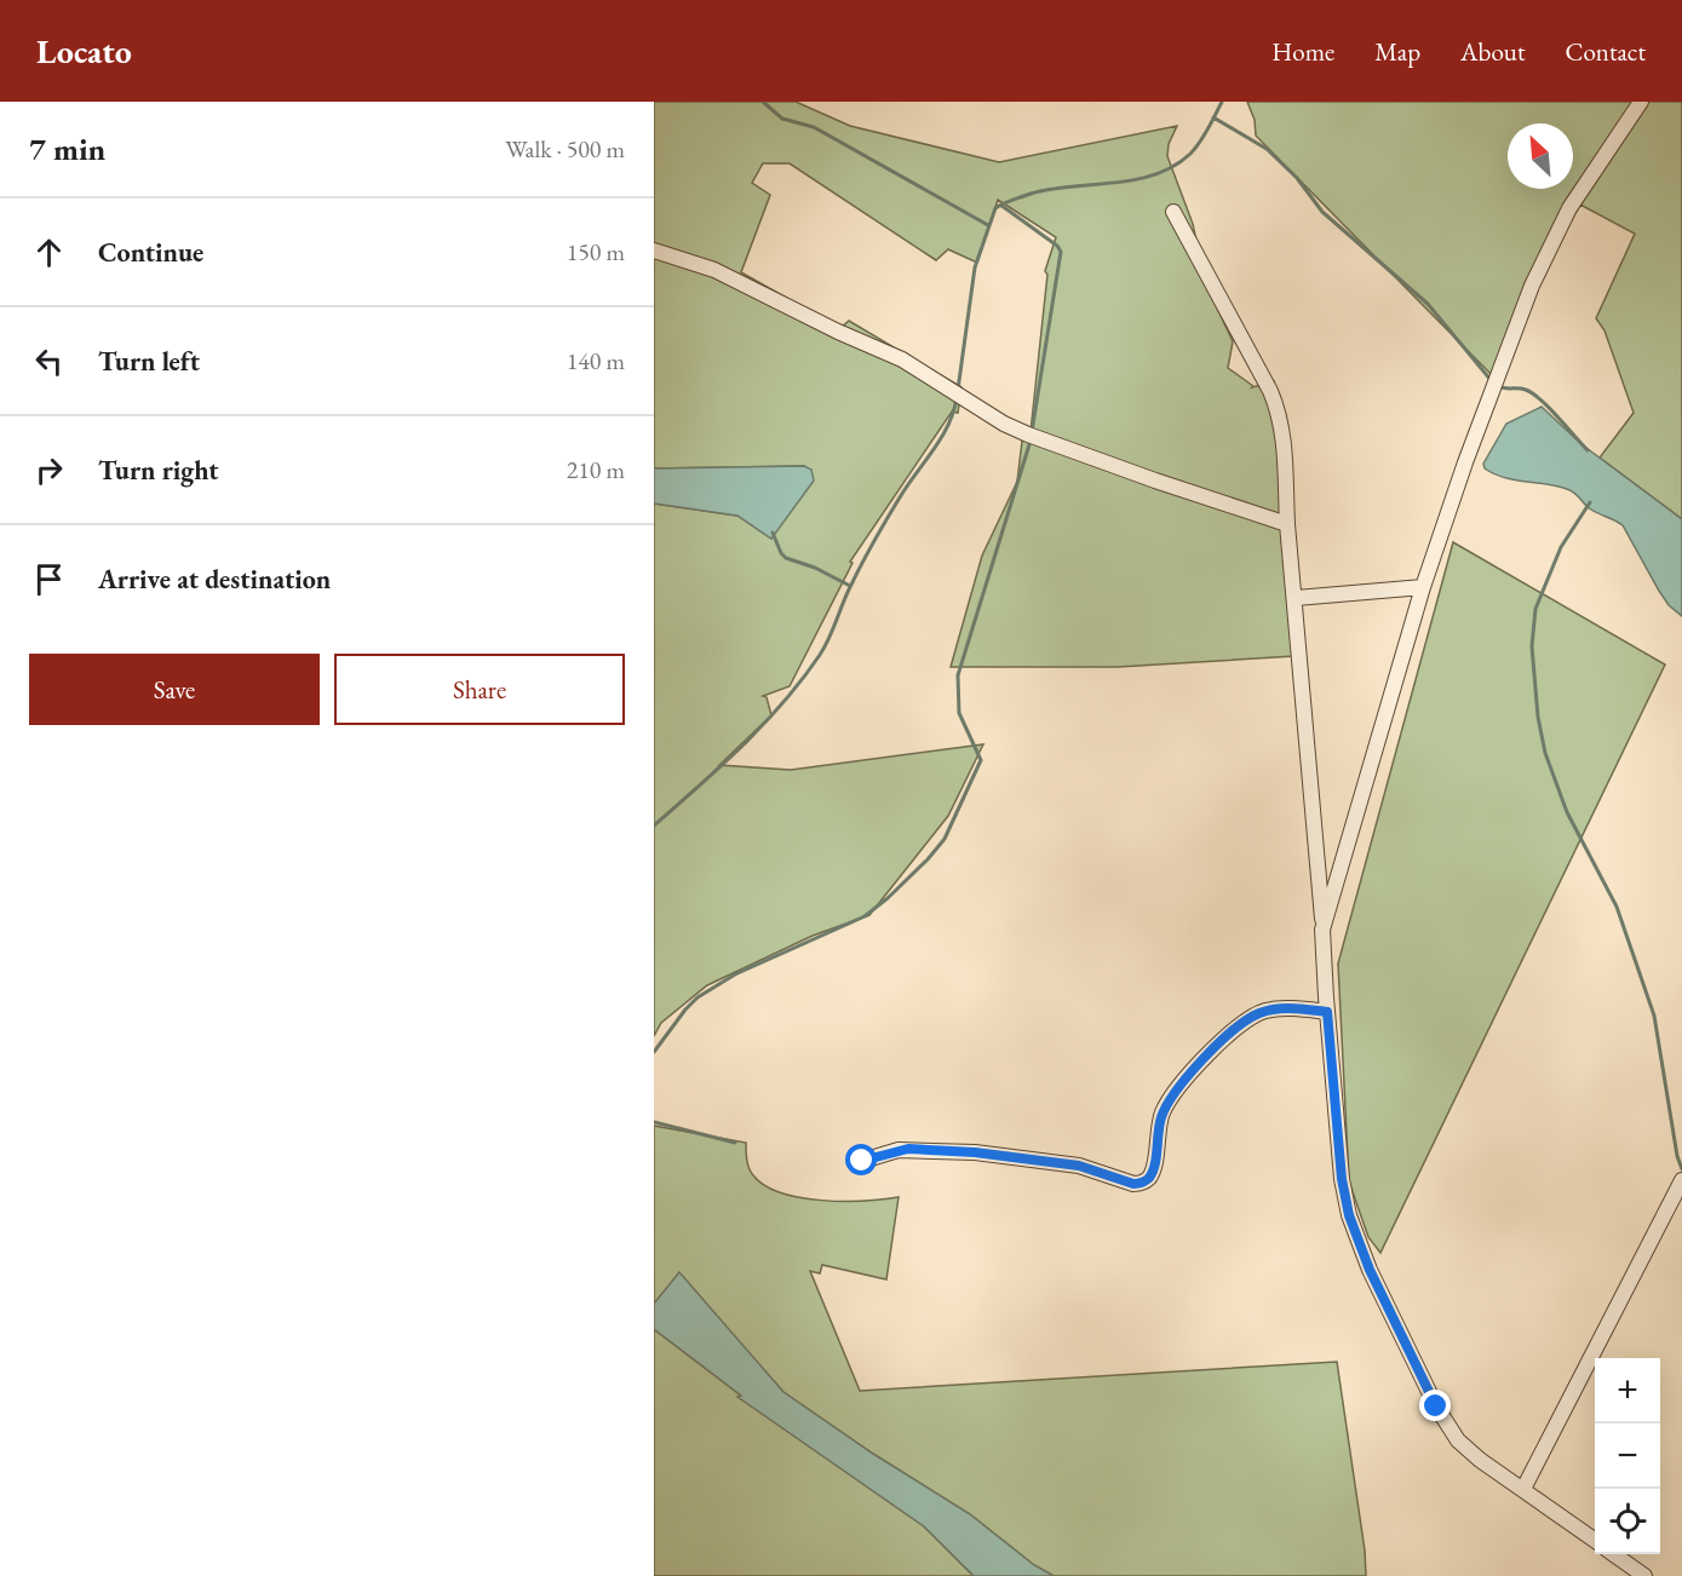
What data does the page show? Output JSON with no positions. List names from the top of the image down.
{
  "north": "top left",
  "page": {
    "header": "Locato",
    "nav": [
      "Home",
      "Map",
      "About",
      "Contact"
    ],
    "heading": ["7 min", "Walk · 500 m"],
    "list": [
      ["Continue", "150 m"],
      ["Turn left", "140 m"],
      ["Turn right", "210 m"],
      "Arrive at destination"
    ],
    "buttons": ["Save", "Share"],
    "map_buttons": ["+", "−"]
  }
}
